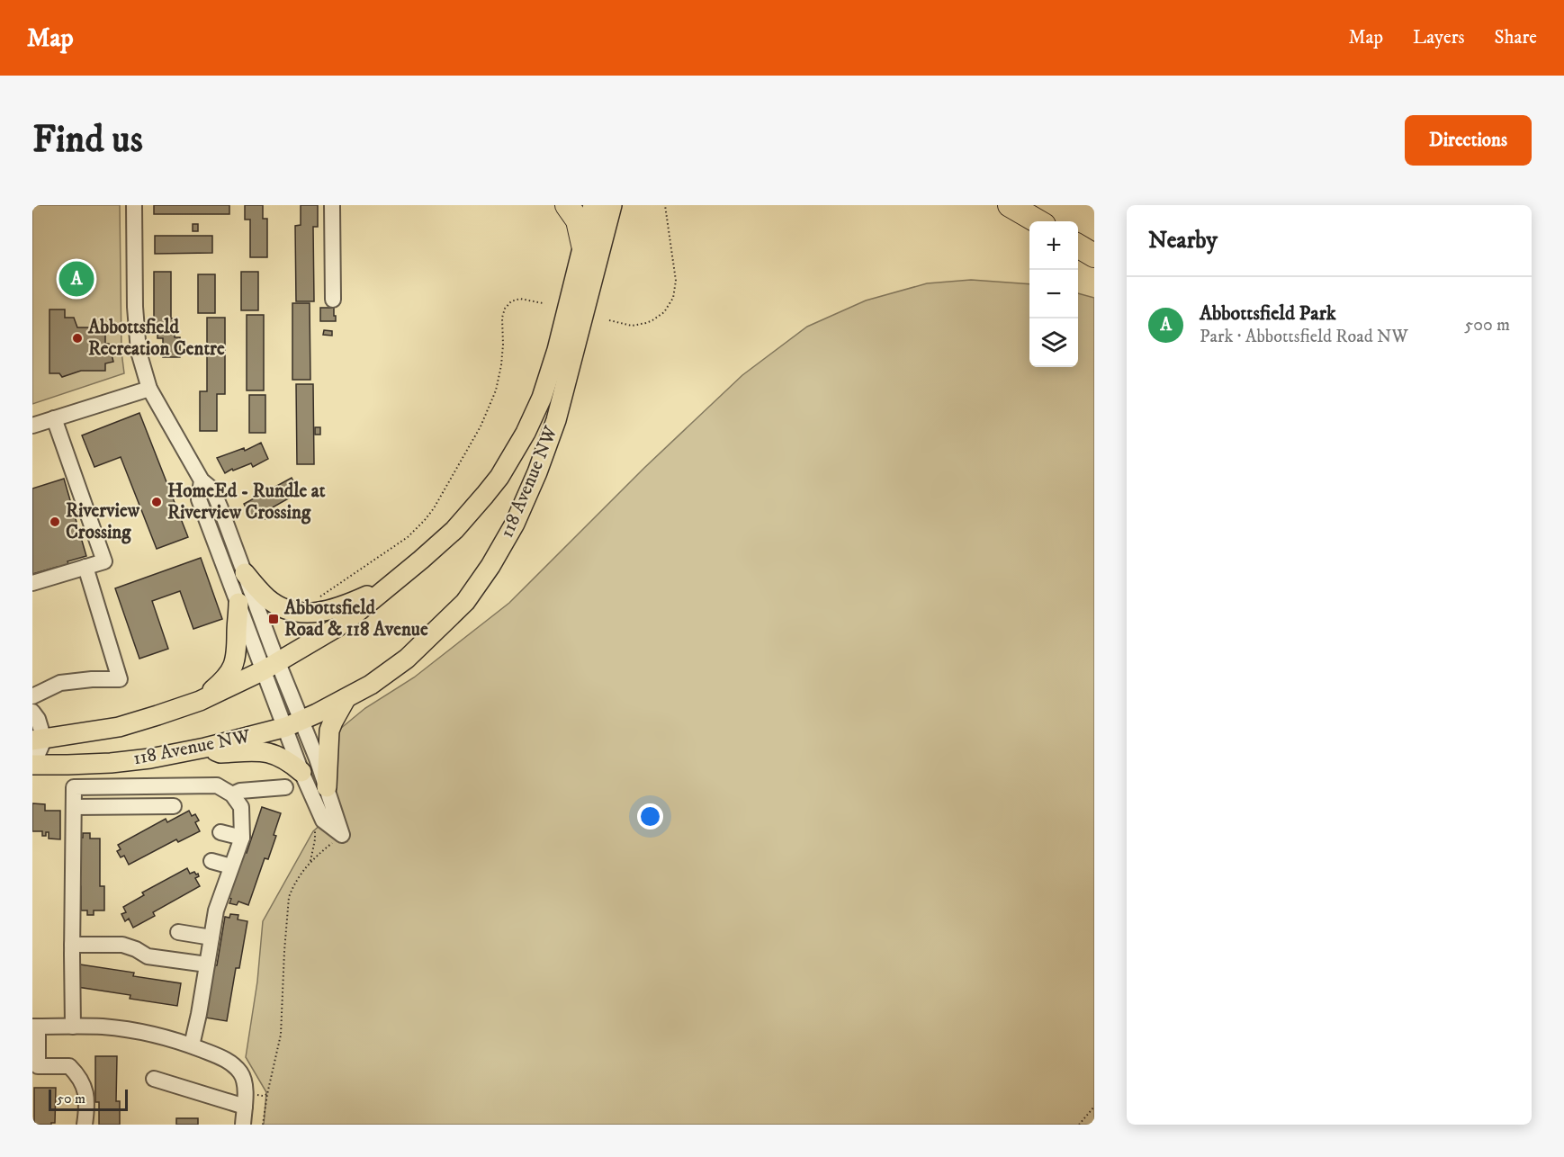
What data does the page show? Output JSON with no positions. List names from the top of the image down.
{
  "streets": {
    "main road": ["118 Avenue NW"]
  },
  "places": {
    "other": ["Abbottsfield Recreation Centre", "HomeEd - Rundle at Riverview Crossing", "Riverview Crossing"],
    "transit": ["Abbottsfield Road & 118 Avenue"]
  },
  "scale_bar": "50 m",
  "page": {
    "header": "Map",
    "nav": ["Map", "Layers", "Share"],
    "buttons": "Directions",
    "title": "Find us",
    "heading": "Nearby",
    "map_buttons": ["+", "−"],
    "pins": "A",
    "list": [
      {
        "mark": "A",
        "name": "Abbottsfield Park",
        "note": "Park · Abbottsfield Road NW",
        "value": "500 m"
      }
    ],
    "scale": "50 m"
  }
}
